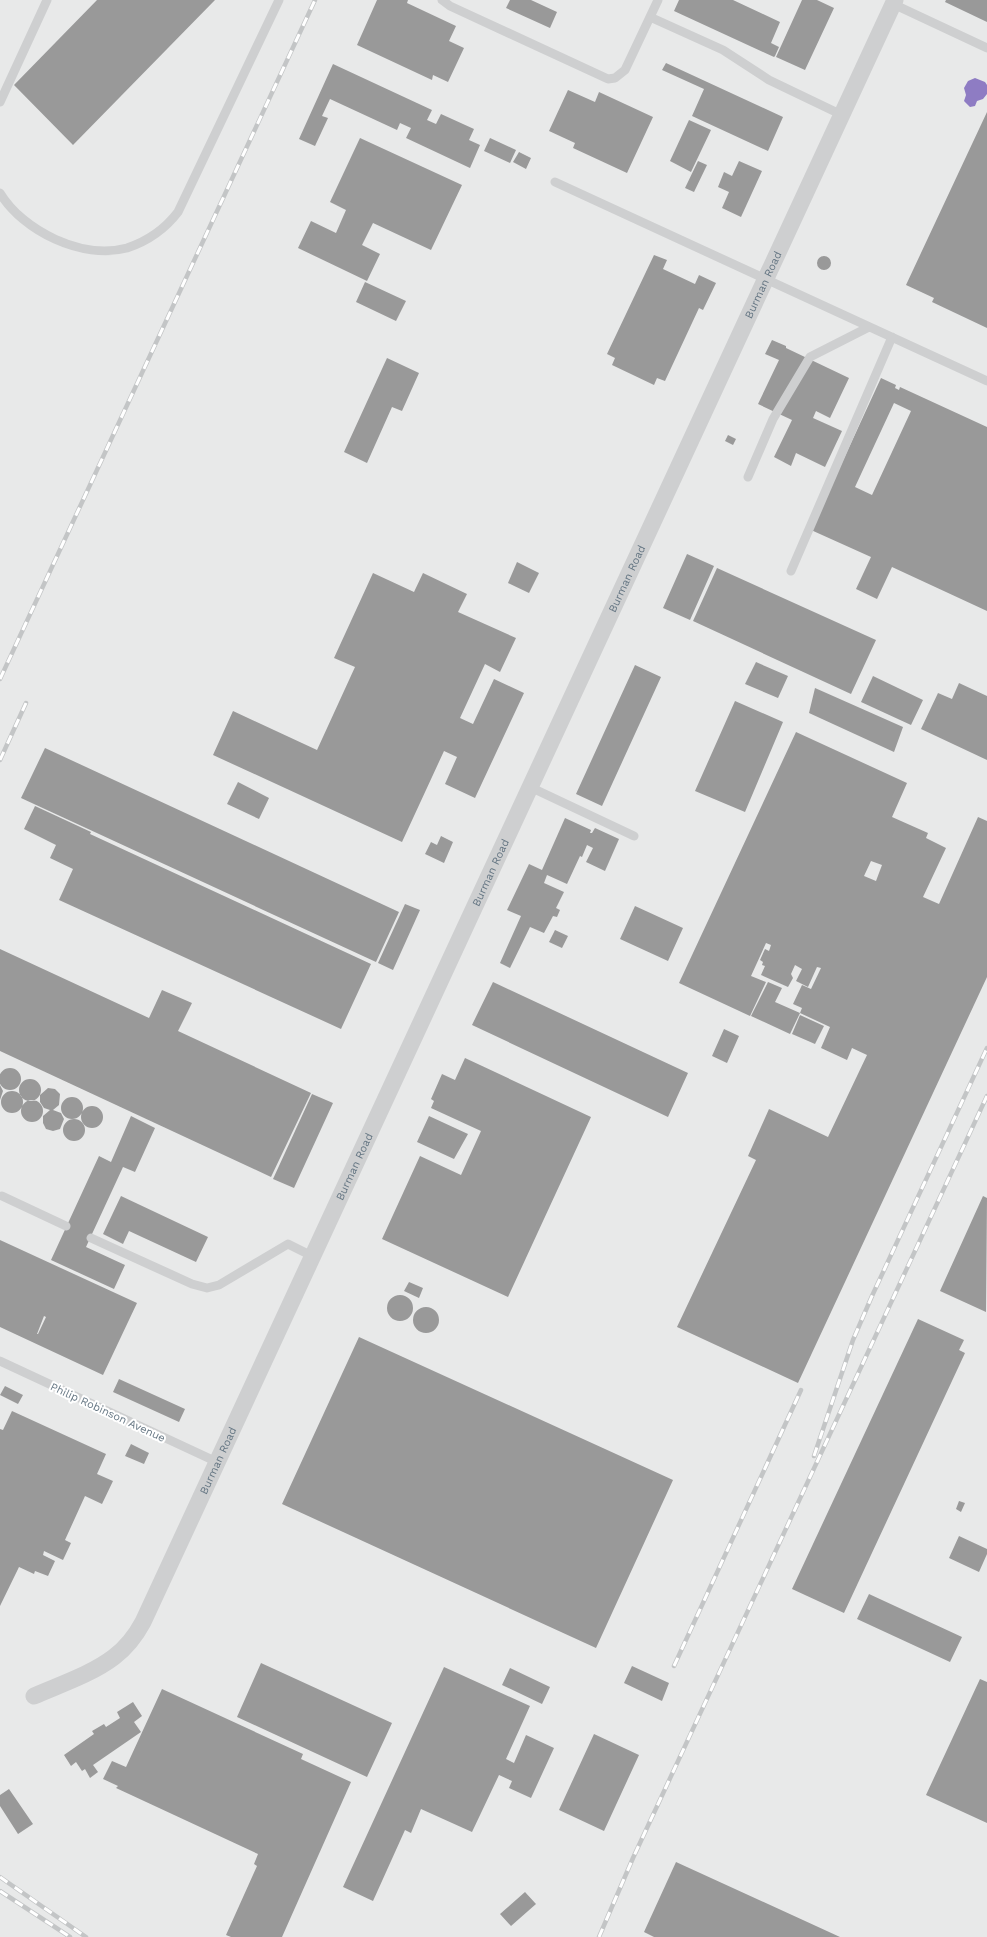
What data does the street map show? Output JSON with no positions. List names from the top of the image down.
{
  "streets": {
    "street": ["Burman Road"],
    "lane": ["Philip Robinson Avenue"]
  },
  "crossings": [
    ["Burman Road", "Philip Robinson Avenue"]
  ]
}
